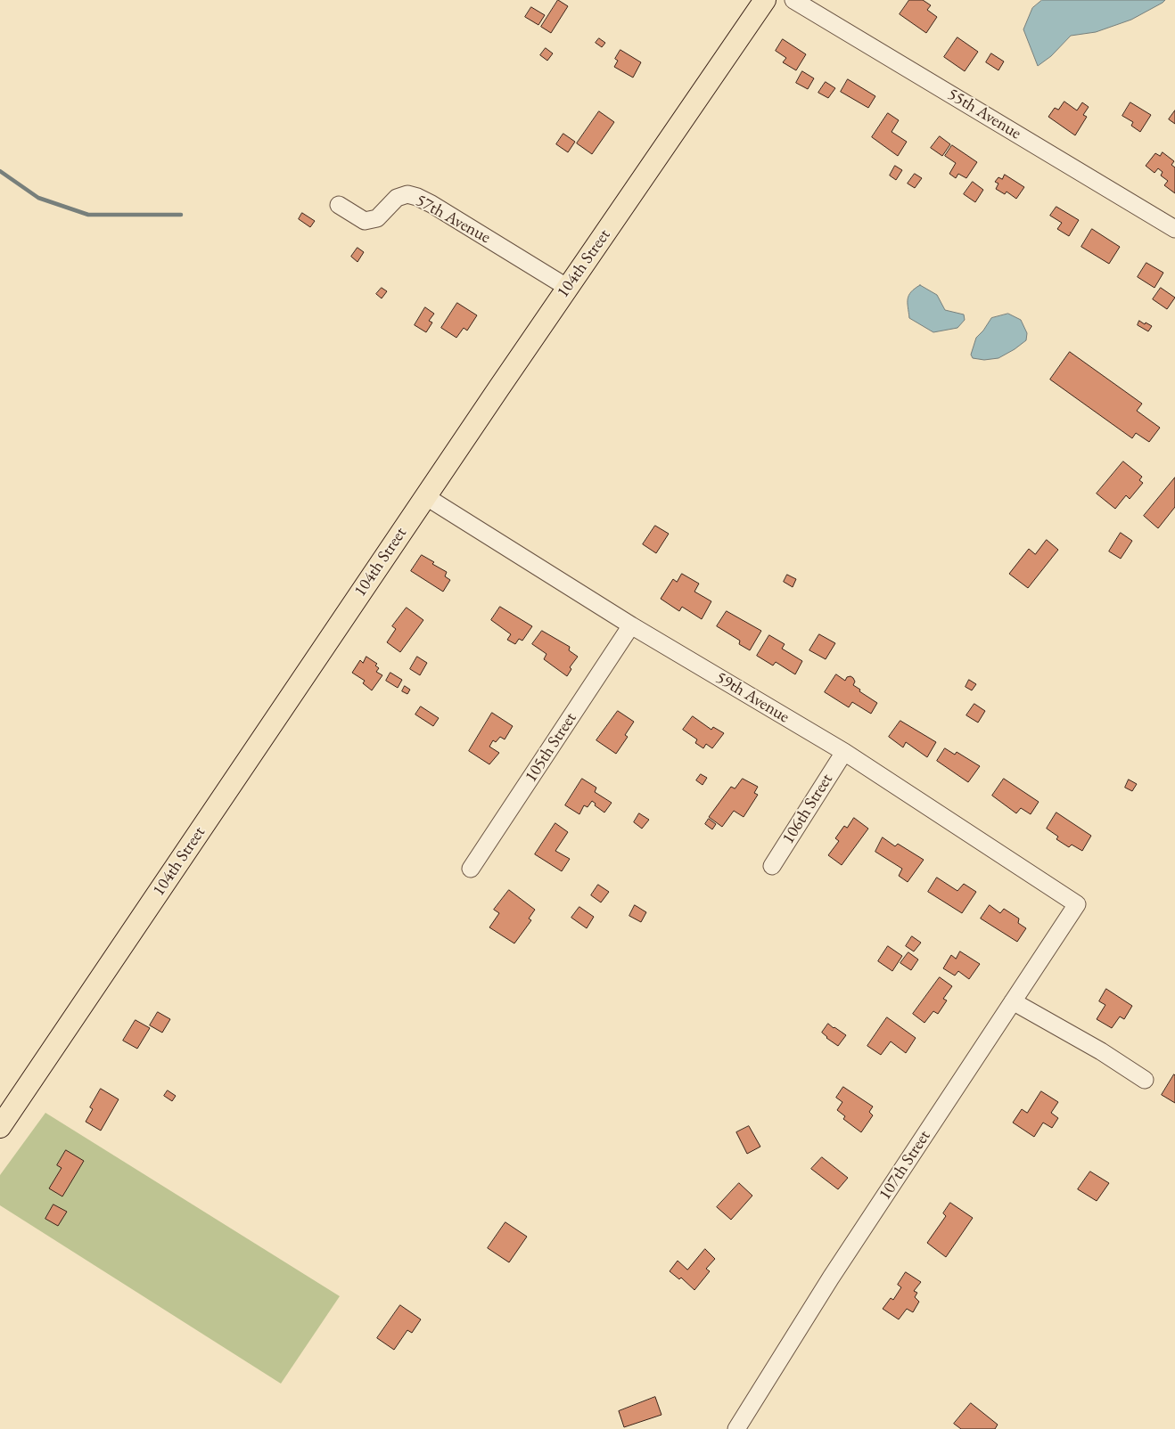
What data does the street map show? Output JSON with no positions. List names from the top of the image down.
{
  "streets": {
    "main road": ["104th Street"],
    "street": [
      "55th Avenue",
      "57th Avenue",
      "59th Avenue",
      "105th Street",
      "106th Street",
      "107th Street"
    ]
  },
  "crossings": [
    ["57th Avenue", "104th Street"],
    ["104th Street", "59th Avenue"],
    ["59th Avenue", "105th Street"],
    ["59th Avenue", "106th Street"],
    ["59th Avenue", "107th Street"]
  ]
}
